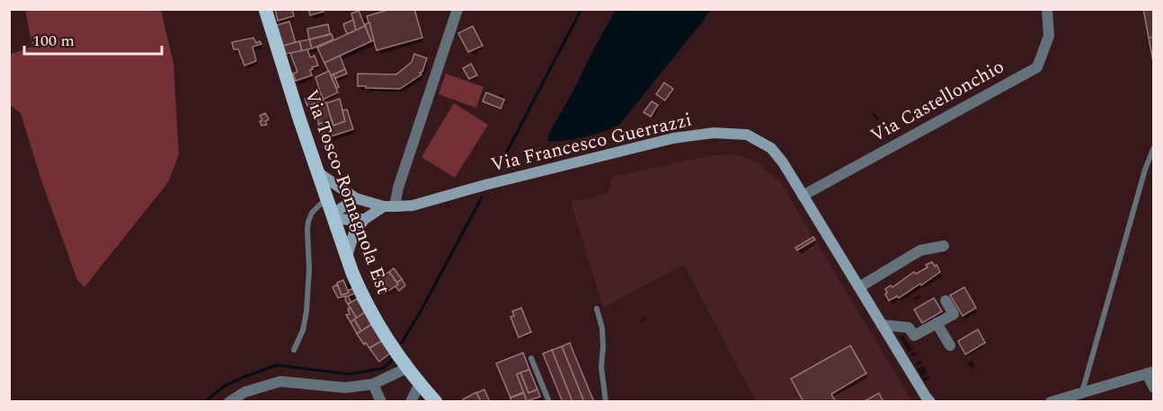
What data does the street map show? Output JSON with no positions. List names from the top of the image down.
{
  "streets": {
    "main road": ["Via Francesco Guerrazzi", "Via Tosco-Romagnola Est"],
    "street": ["Via Castellonchio"]
  },
  "crossings": [
    ["Via Castellonchio", "Via Francesco Guerrazzi"],
    ["Via Francesco Guerrazzi", "Via Tosco-Romagnola Est"]
  ],
  "scale_bar": "100 m"
}
